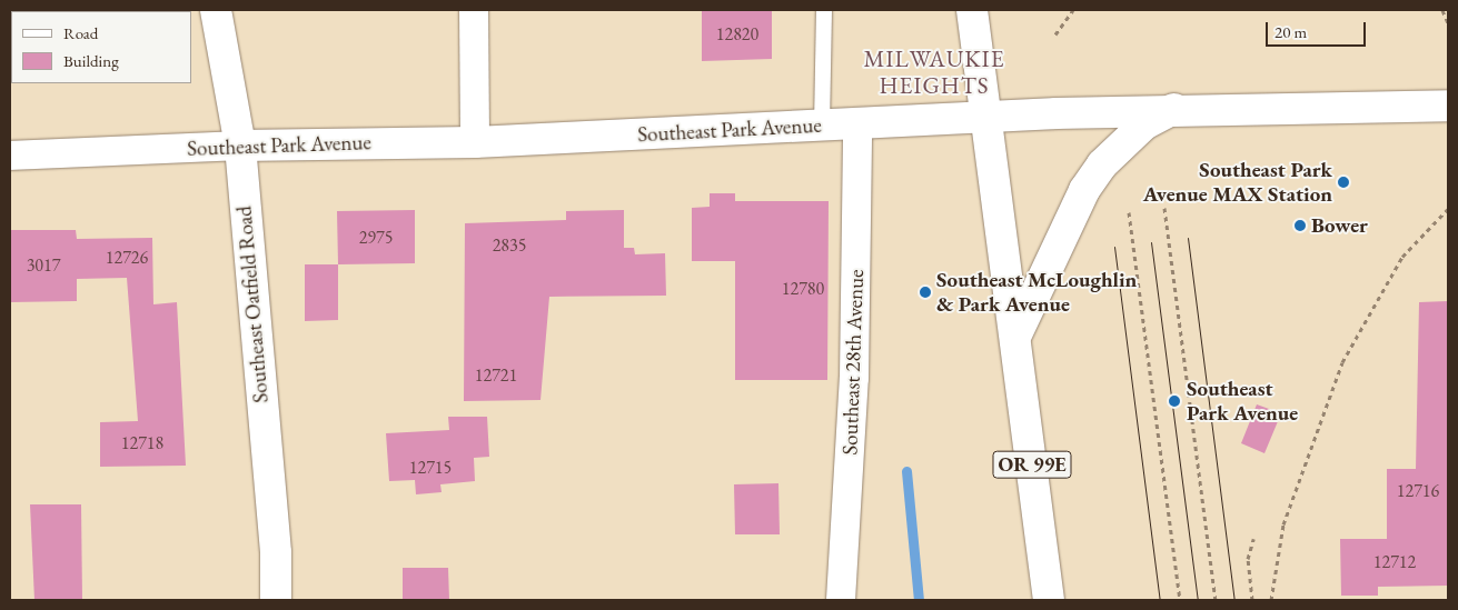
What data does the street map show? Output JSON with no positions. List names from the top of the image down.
{
  "streets": {
    "main road": ["Southeast Park Avenue", "Southeast Oatfield Road", "OR 99E"],
    "street": ["Southeast 28th Avenue"]
  },
  "crossings": [
    ["Southeast Park Avenue", "Southeast Oatfield Road"],
    ["Southeast Park Avenue", "Southeast 28th Avenue"],
    ["Southeast Park Avenue", "OR 99E"]
  ],
  "districts": ["MILWAUKIE HEIGHTS"],
  "places": [
    "Southeast Park Avenue MAX Station",
    "Bower",
    "Southeast McLoughlin & Park Avenue",
    "Southeast Park Avenue"
  ],
  "house_numbers": [
    "12820",
    "2975",
    "2835",
    "12726",
    "3017",
    "12780",
    "12721",
    "12718",
    "12715",
    "12716",
    "12712"
  ],
  "legend": ["Road", "Building"],
  "scale_bar": "20 m"
}
